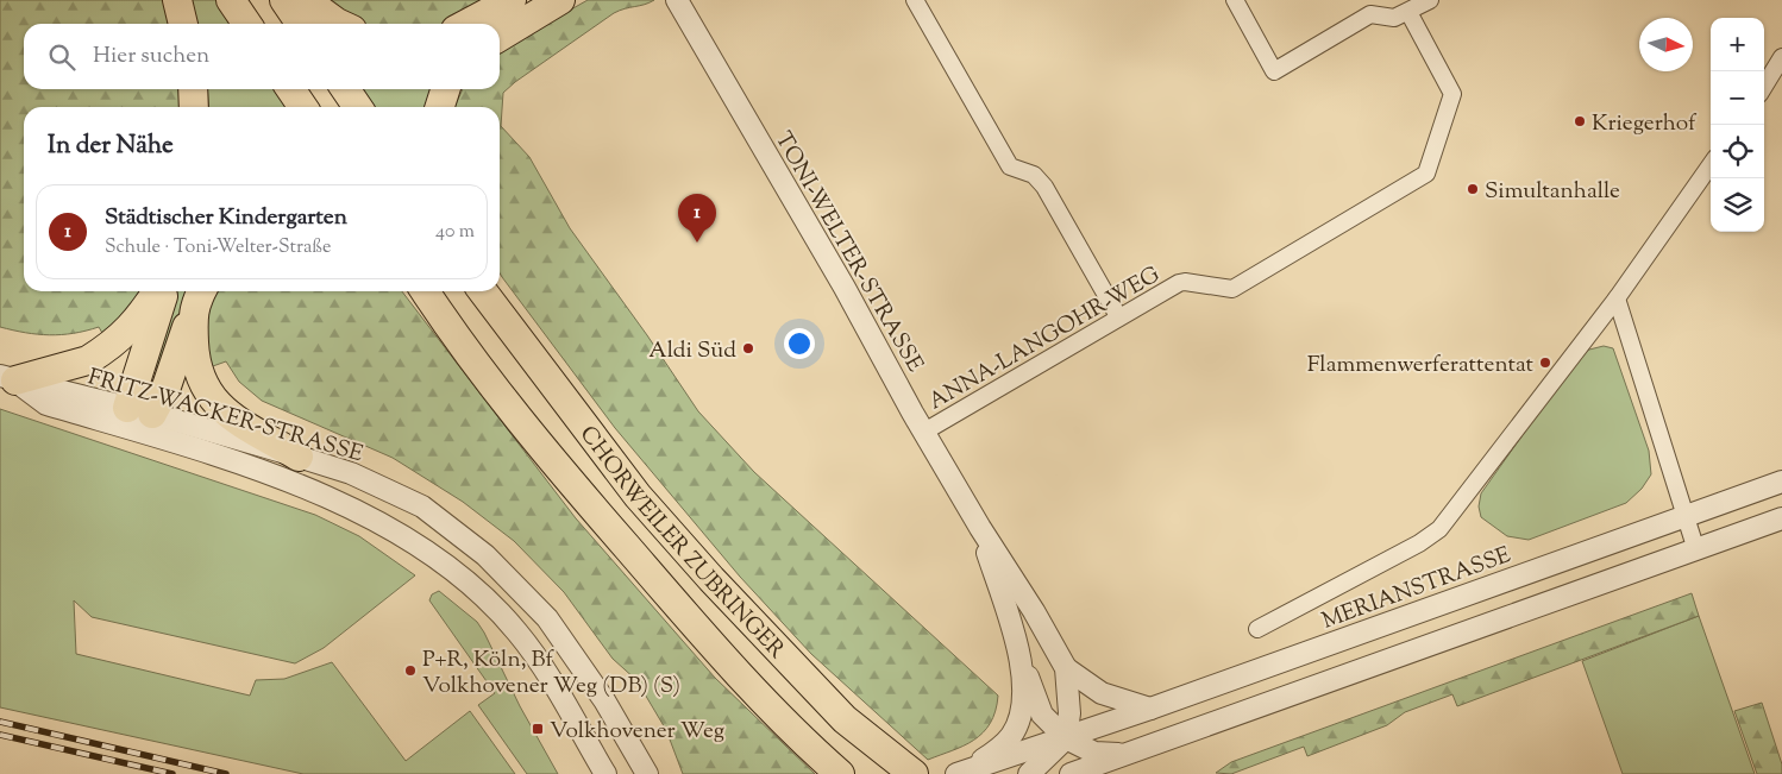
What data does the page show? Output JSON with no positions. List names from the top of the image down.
{
  "streets": {
    "highway": ["CHORWEILER ZUBRINGER"],
    "street": [
      "TONI-WELTER-STRASSE",
      "ANNA-LANGOHR-WEG",
      "FRITZ-WACKER-STRASSE",
      "MERIANSTRASSE"
    ]
  },
  "crossings": [
    ["TONI-WELTER-STRASSE", "ANNA-LANGOHR-WEG"],
    ["TONI-WELTER-STRASSE", "MERIANSTRASSE"]
  ],
  "places": {
    "other": [
      "Kriegerhof",
      "Simultanhalle",
      "Aldi Süd",
      "Flammenwerferattentat",
      "P+R, Köln, Bf Volkhovener Weg (DB) (S)"
    ],
    "transit": ["Volkhovener Weg"]
  },
  "north": "right",
  "page": {
    "map_buttons": ["+", "−"],
    "search": "Hier suchen",
    "heading": "In der Nähe",
    "list": [
      {
        "mark": "1",
        "name": "Städtischer Kindergarten",
        "note": "Schule · Toni-Welter-Straße",
        "value": "40 m"
      }
    ],
    "pins": "1"
  }
}
